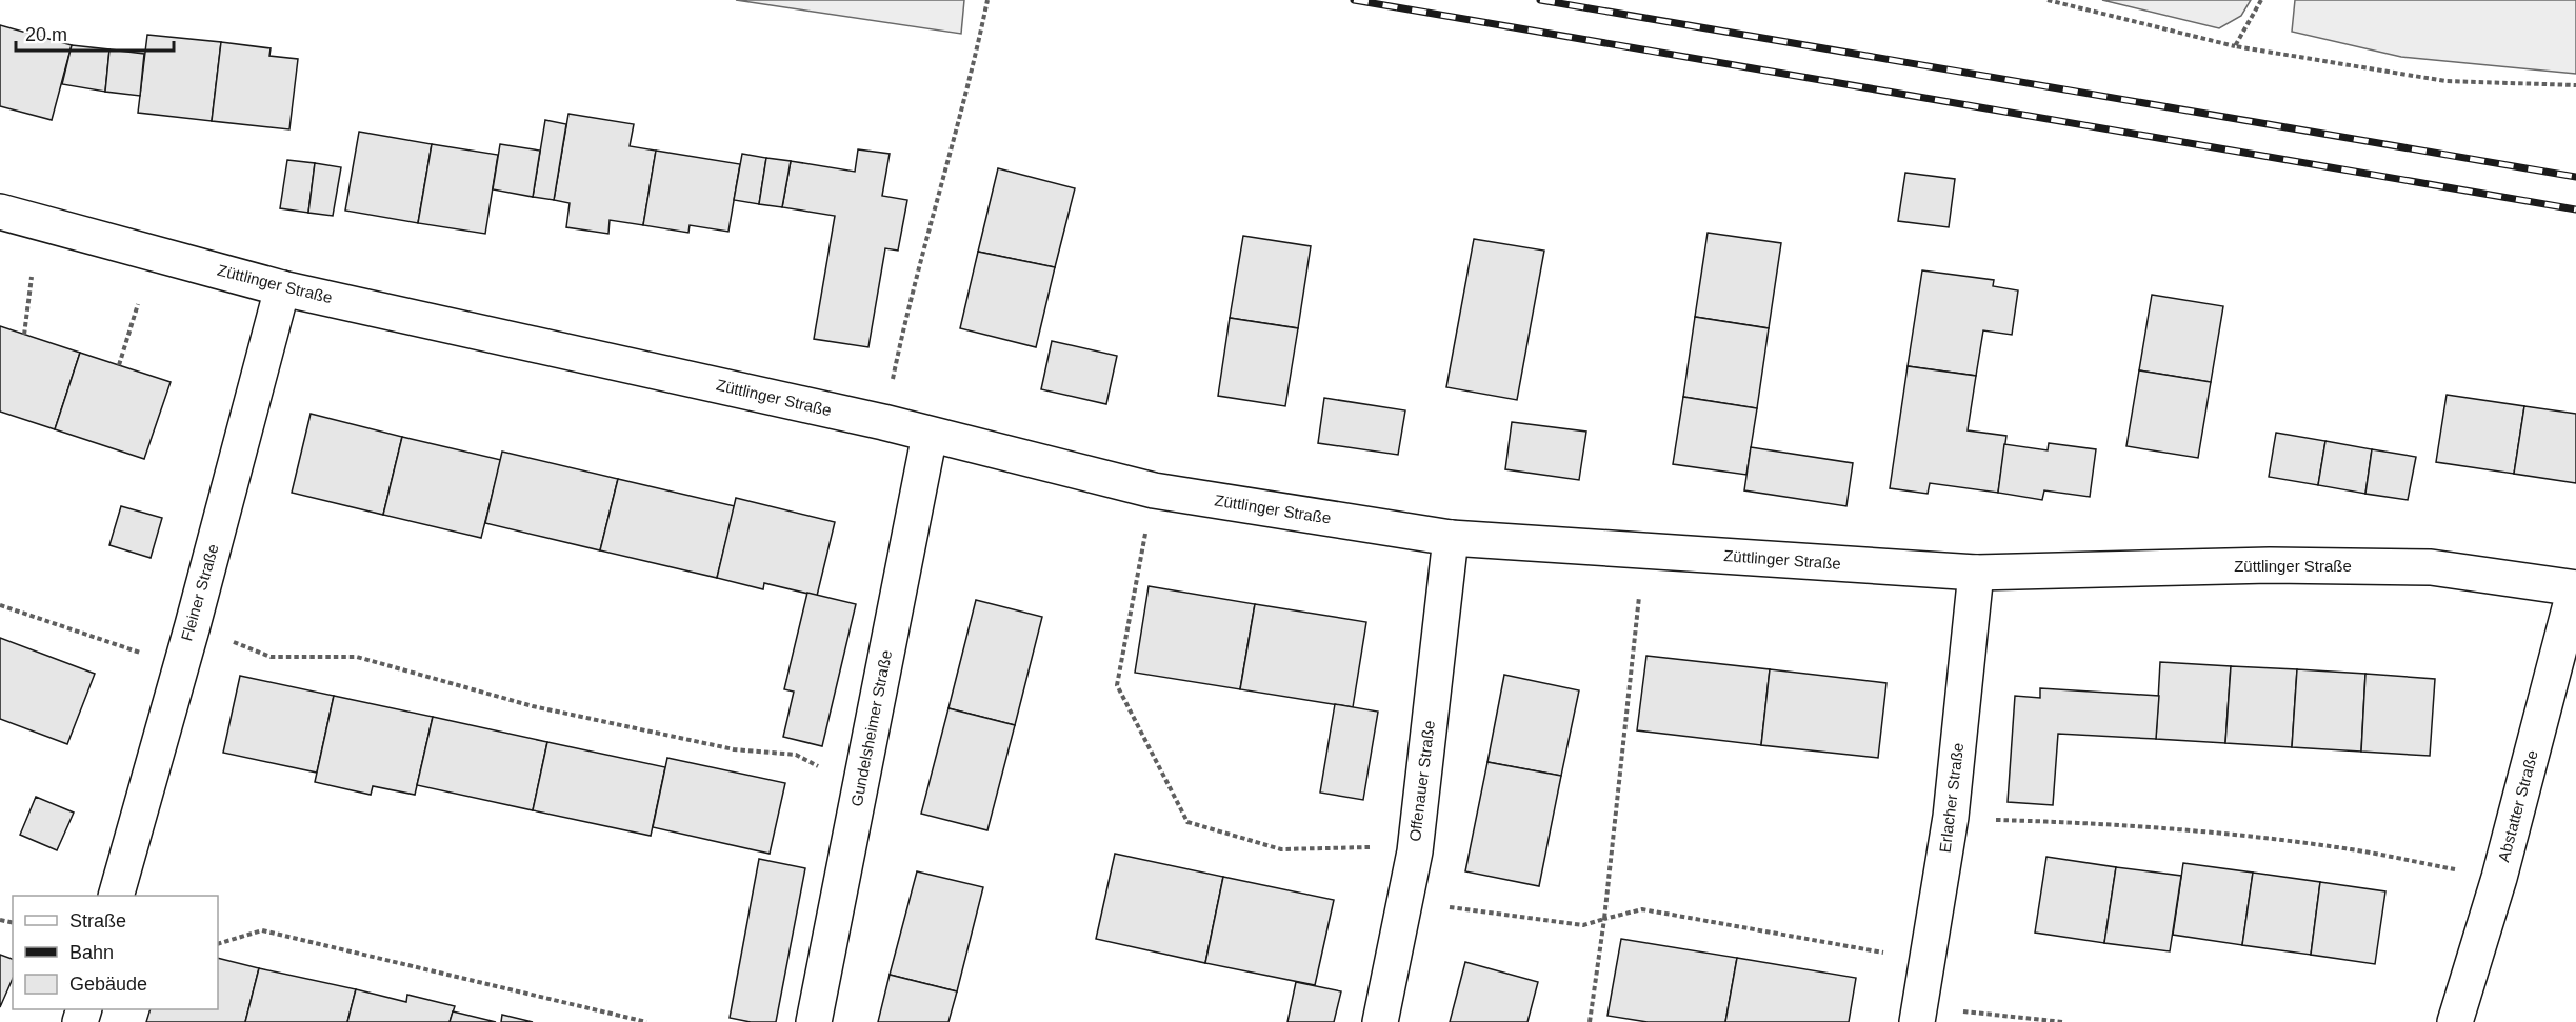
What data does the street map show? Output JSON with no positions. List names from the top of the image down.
{
  "streets": {
    "street": [
      "Züttlinger Straße",
      "Fleiner Straße",
      "Gundelsheimer Straße",
      "Offenauer Straße",
      "Erlacher Straße",
      "Abstatter Straße"
    ]
  },
  "crossings": [
    ["Züttlinger Straße", "Fleiner Straße"],
    ["Züttlinger Straße", "Gundelsheimer Straße"],
    ["Züttlinger Straße", "Offenauer Straße"],
    ["Züttlinger Straße", "Erlacher Straße"],
    ["Züttlinger Straße", "Abstatter Straße"]
  ],
  "legend": ["Straße", "Bahn", "Gebäude"],
  "scale_bar": "20 m"
}
